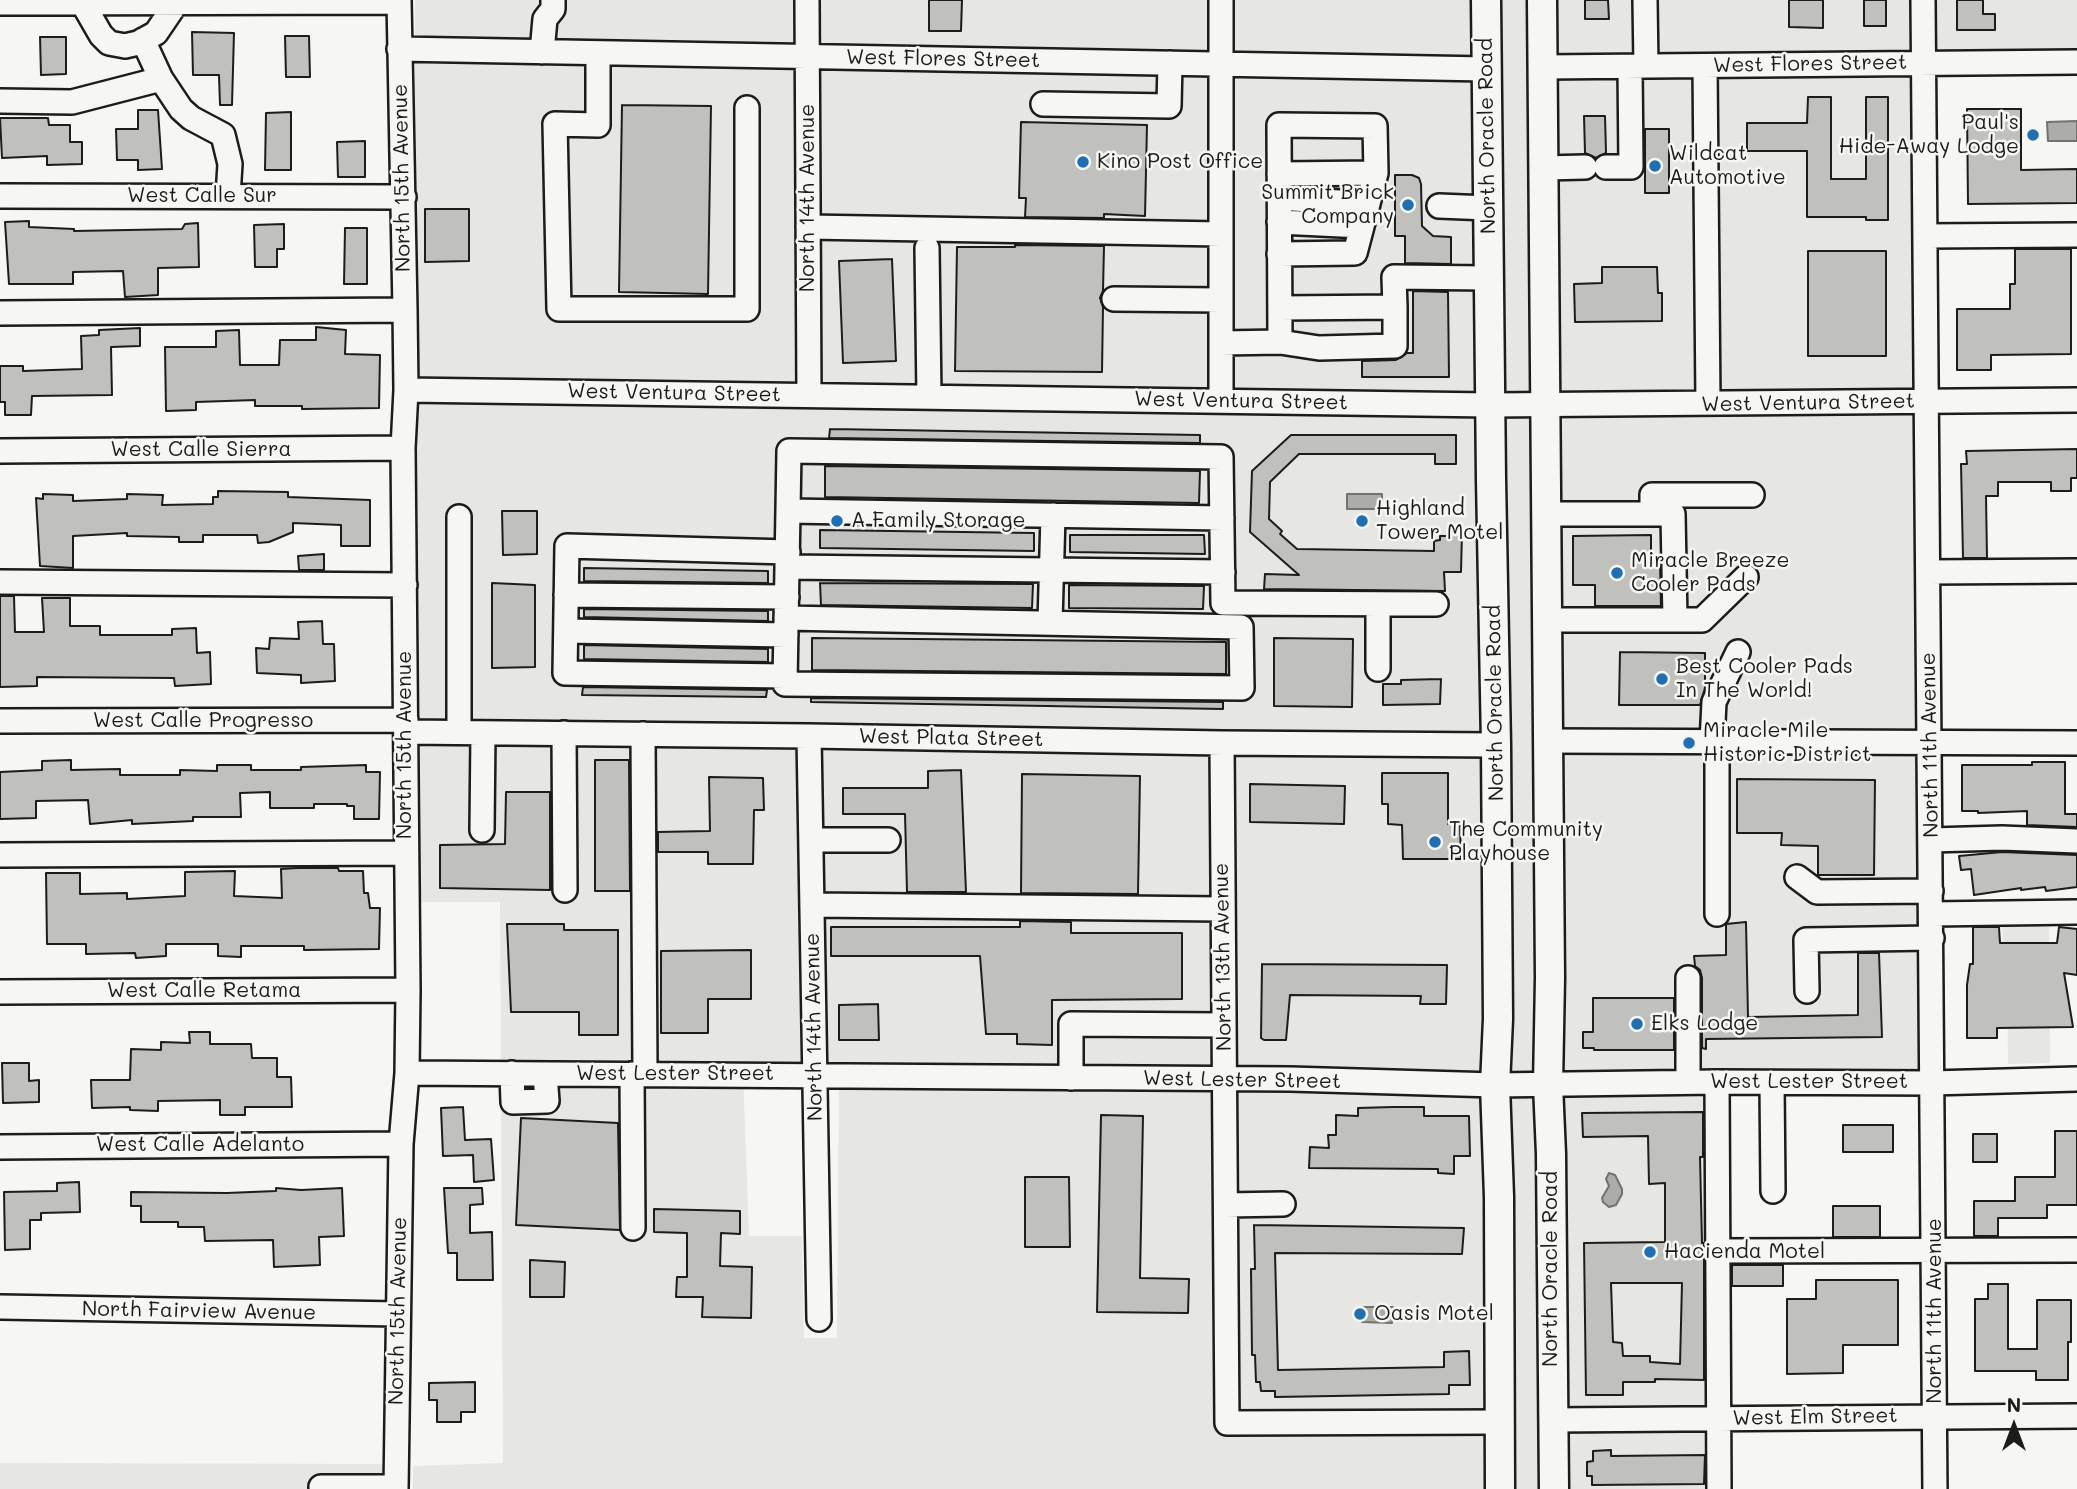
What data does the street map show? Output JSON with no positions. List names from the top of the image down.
{
  "streets": {
    "main road": ["North Oracle Road"],
    "street": [
      "West Flores Street",
      "North 15th Avenue",
      "West Calle Sur",
      "North 14th Avenue",
      "West Ventura Street",
      "West Calle Sierra",
      "West Calle Progresso",
      "West Plata Street",
      "North 11th Avenue",
      "North 13th Avenue",
      "West Calle Retama",
      "West Lester Street",
      "West Calle Adelanto",
      "North Fairview Avenue",
      "West Elm Street"
    ]
  },
  "crossings": [
    ["West Flores Street", "North Oracle Road"],
    ["West Flores Street", "North 15th Avenue"],
    ["West Flores Street", "North 14th Avenue"],
    ["West Flores Street", "North 11th Avenue"],
    ["North Oracle Road", "West Ventura Street"],
    ["North Oracle Road", "West Plata Street"],
    ["North Oracle Road", "North 13th Avenue"],
    ["North Oracle Road", "West Lester Street"],
    ["North Oracle Road", "West Elm Street"],
    ["North 15th Avenue", "West Calle Sur"],
    ["North 15th Avenue", "West Ventura Street"],
    ["North 15th Avenue", "West Calle Sierra"],
    ["North 15th Avenue", "West Calle Progresso"],
    ["North 15th Avenue", "West Plata Street"],
    ["North 15th Avenue", "West Calle Retama"],
    ["North 15th Avenue", "West Lester Street"],
    ["North 15th Avenue", "West Calle Adelanto"],
    ["North 15th Avenue", "North Fairview Avenue"],
    ["North 14th Avenue", "West Ventura Street"],
    ["North 14th Avenue", "West Plata Street"],
    ["North 14th Avenue", "West Lester Street"],
    ["West Ventura Street", "North 11th Avenue"],
    ["West Calle Progresso", "West Plata Street"],
    ["West Plata Street", "North 13th Avenue"],
    ["North 11th Avenue", "West Lester Street"],
    ["North 11th Avenue", "West Elm Street"],
    ["North 13th Avenue", "West Lester Street"]
  ],
  "places": [
    "Paul's Hide-Away Lodge",
    "Kino Post Office",
    "Wildcat Automotive",
    "Summit Brick Company",
    "A Family Storage",
    "Highland Tower Motel",
    "Miracle Breeze Cooler Pads",
    "Best Cooler Pads In The World!",
    "Miracle Mile Historic District",
    "The Community Playhouse",
    "Elks Lodge",
    "Hacienda Motel",
    "Oasis Motel"
  ],
  "north": "top"
}
